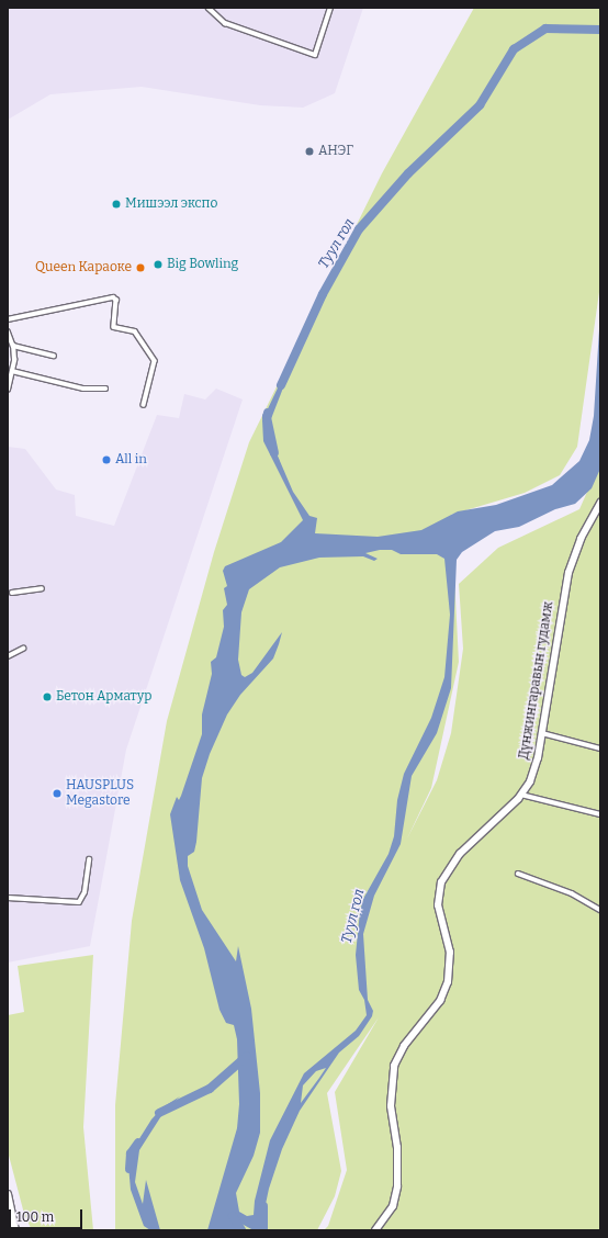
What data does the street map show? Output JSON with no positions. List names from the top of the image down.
{
  "streets": {
    "main road": ["Дүнжингаравын гудамж"]
  },
  "water": ["Туул гол"],
  "places": [
    "АНЭГ",
    "Мишээл экспо",
    "Big Bowling",
    "Queen Караоке",
    "All in",
    "Бетон Арматур",
    "HAUSPLUS Megastore"
  ],
  "scale_bar": "100 m"
}
